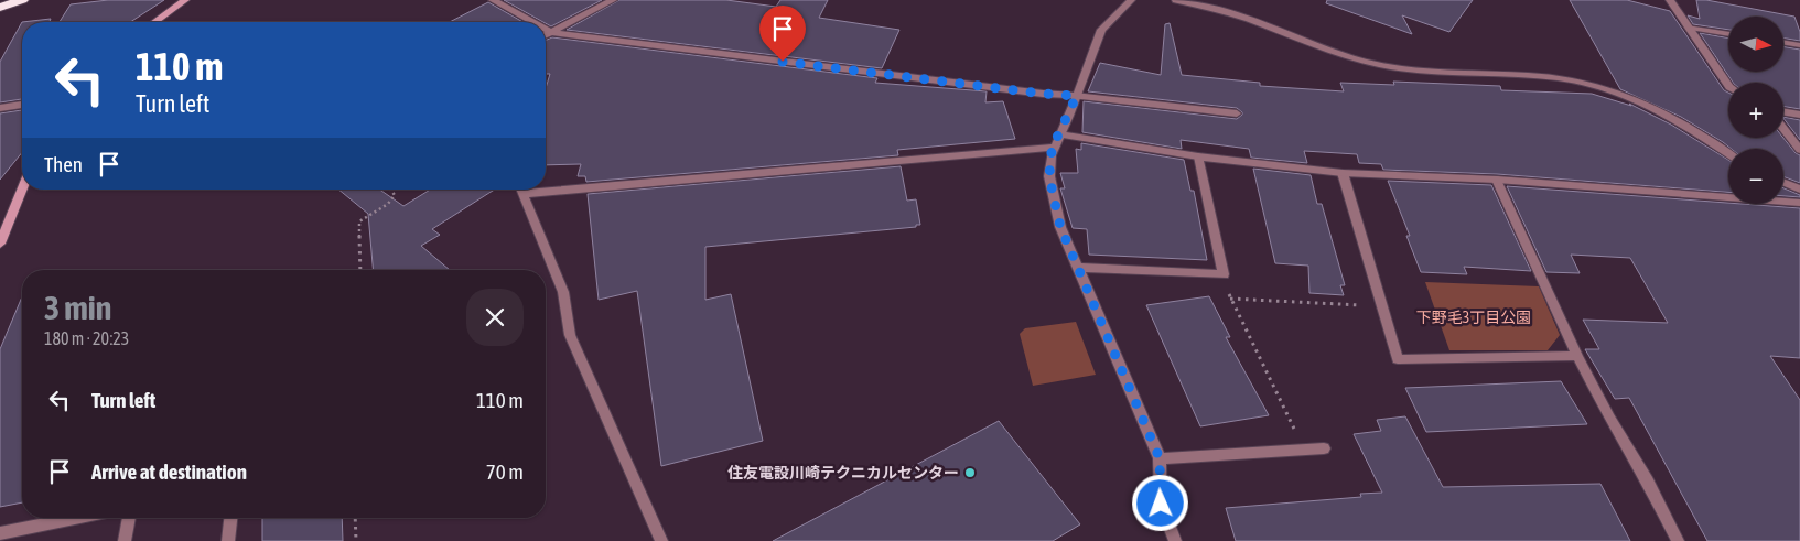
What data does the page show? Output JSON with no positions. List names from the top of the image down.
{
  "parks": ["下野毛3丁目公園"],
  "places": ["住友電設川崎テクニカルセンター"],
  "north": "right",
  "page": {
    "map_buttons": ["+", "−"],
    "turn": ["110 m", "Turn left"],
    "then": "Then",
    "heading": ["3 min", "180 m · 20:23"],
    "list": [
      {
        "name": "Turn left",
        "value": "110 m"
      },
      {
        "name": "Arrive at destination",
        "value": "70 m"
      }
    ]
  }
}
